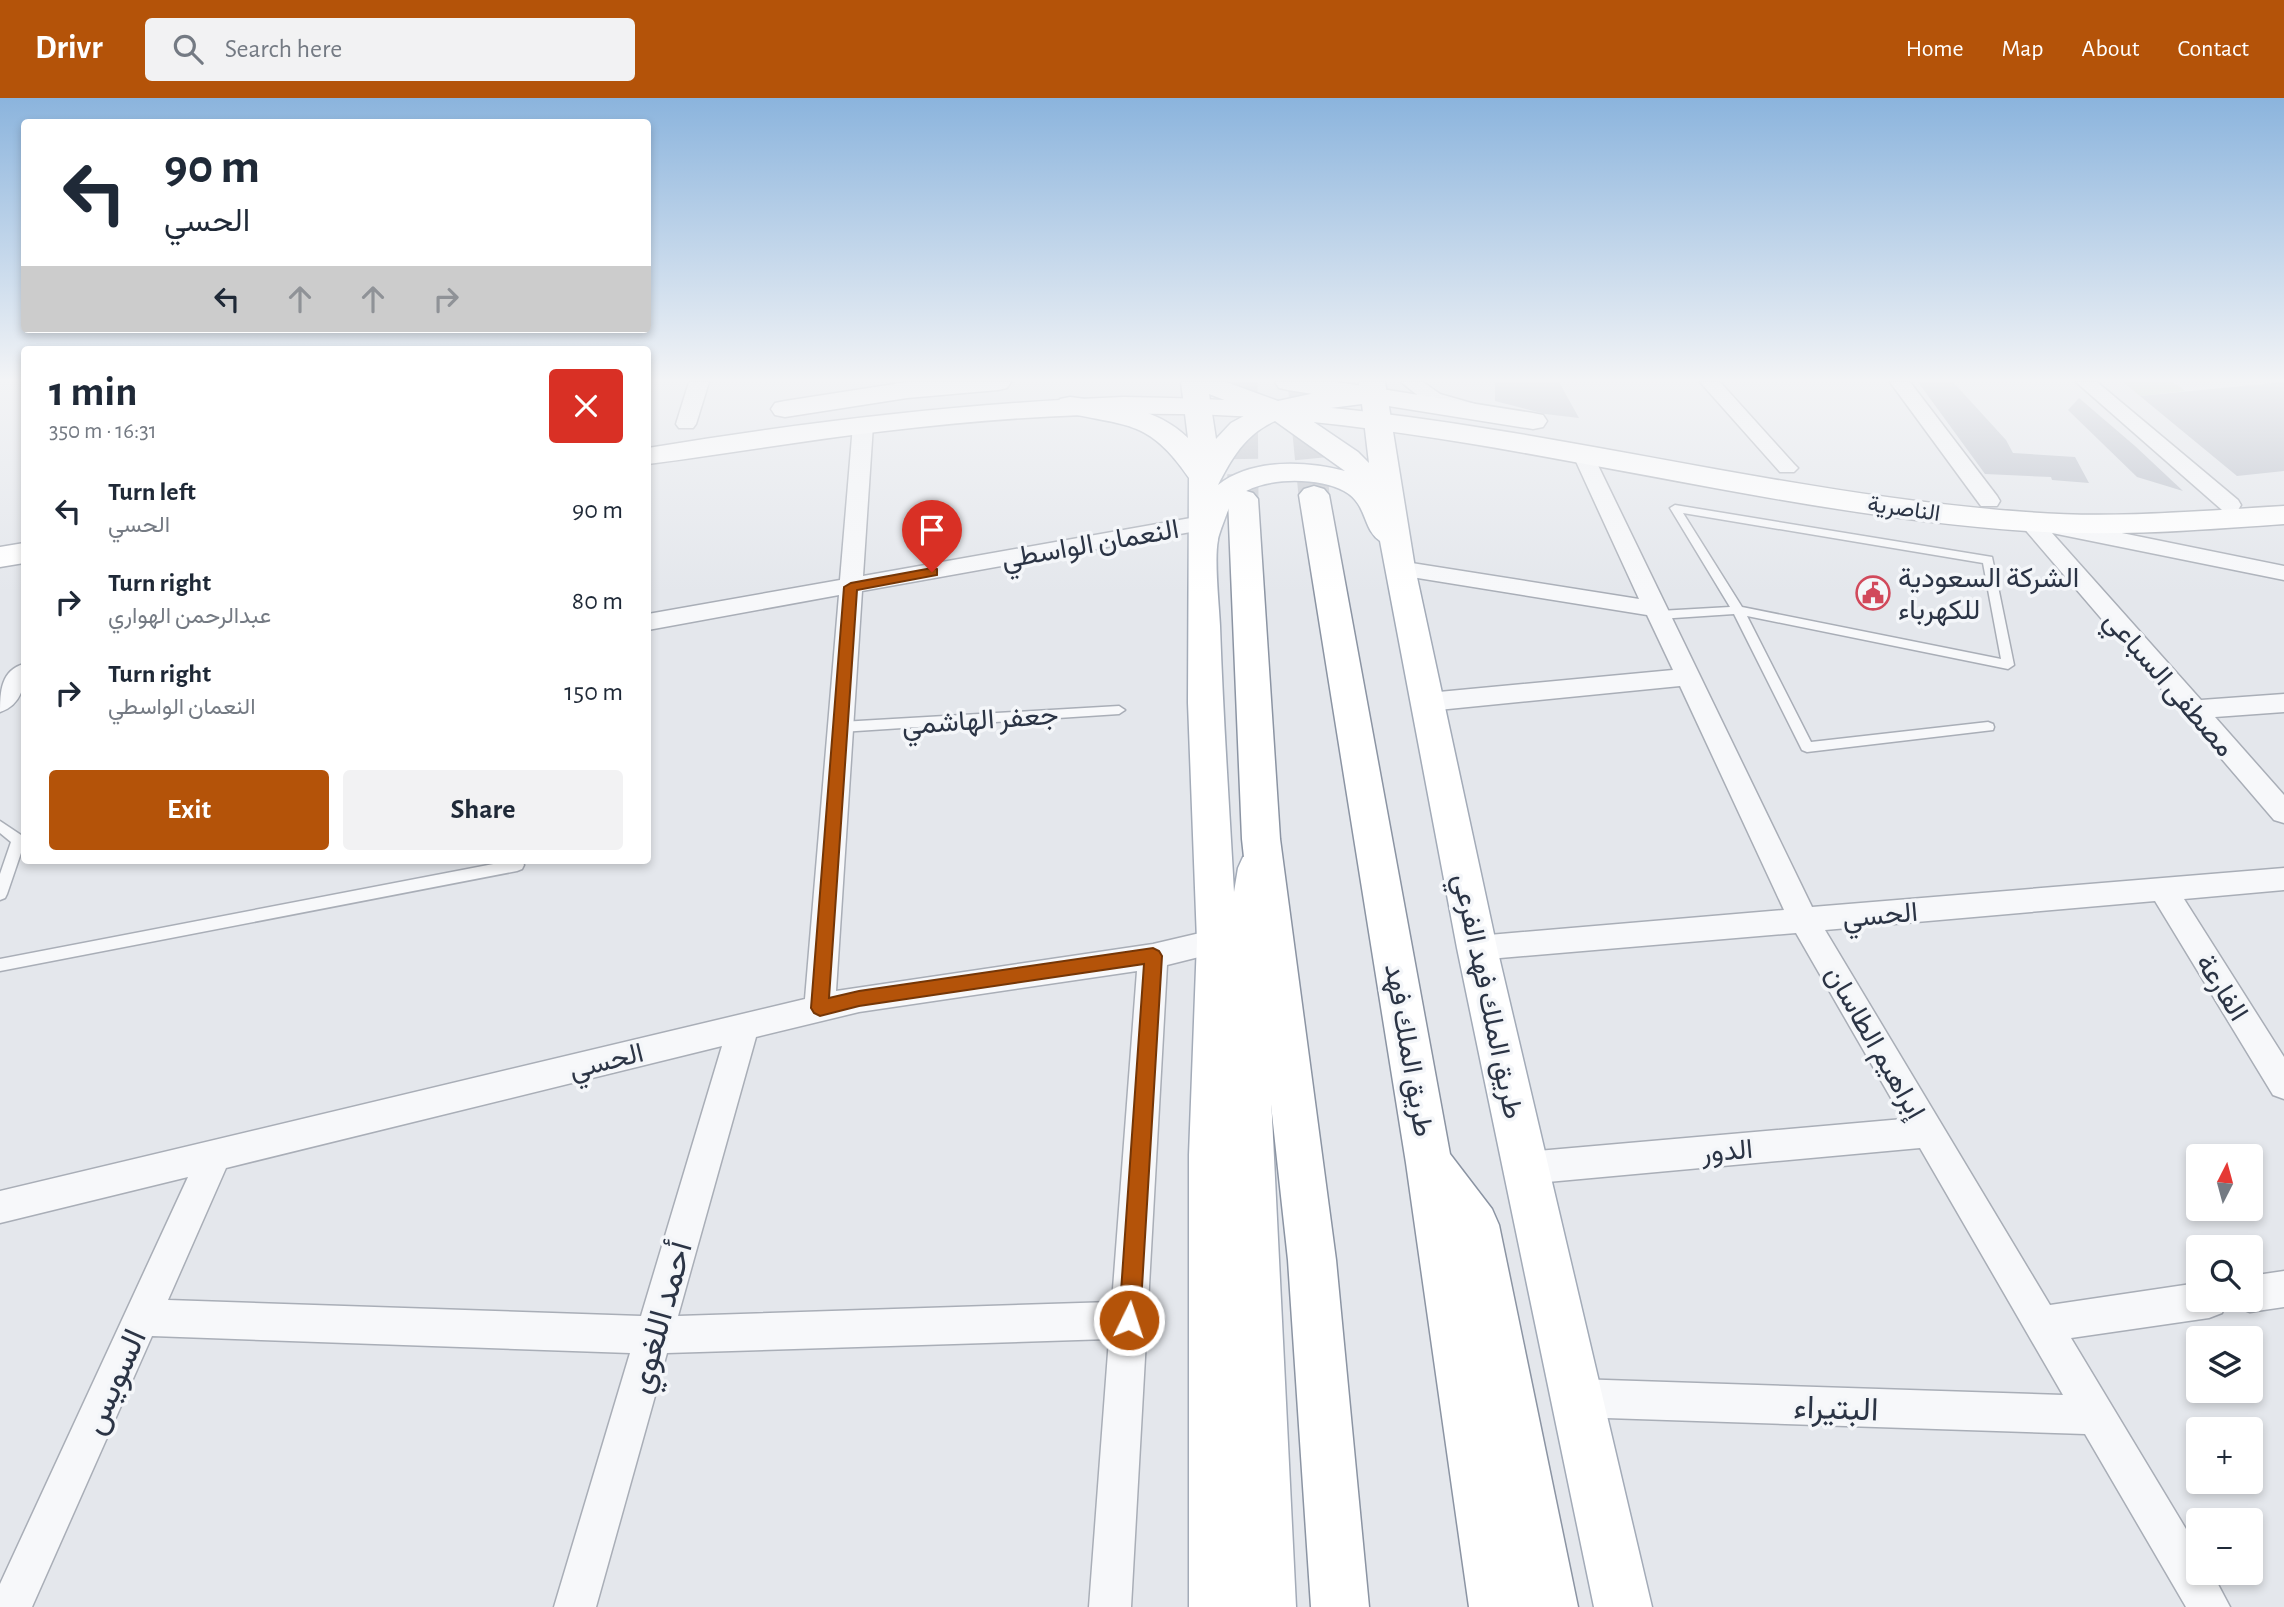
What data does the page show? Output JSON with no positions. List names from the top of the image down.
{
  "streets": {
    "main road": ["الناصرية", "طريق الملك فهد الفرعي", "طريق الملك فهد"],
    "street": [
      "النعمان الواسطي",
      "مصطفى السباعي",
      "الحسي",
      "الفارعة",
      "إبراهيم الطاسان",
      "الدور",
      "أحمد اللغوي",
      "السويس",
      "البتيراء"
    ],
    "lane": ["جعفر الهاشمي"]
  },
  "crossings": [
    ["الناصرية", "مصطفى السباعي"],
    ["الناصرية", "إبراهيم الطاسان"],
    ["الحسي", "الفارعة"],
    ["الحسي", "طريق الملك فهد الفرعي"],
    ["الحسي", "إبراهيم الطاسان"],
    ["الحسي", "أحمد اللغوي"],
    ["الحسي", "السويس"],
    ["طريق الملك فهد الفرعي", "الدور"],
    ["طريق الملك فهد الفرعي", "البتيراء"],
    ["إبراهيم الطاسان", "الدور"],
    ["إبراهيم الطاسان", "البتيراء"]
  ],
  "places": {
    "public building": ["الشركة السعودية للكهرباء"]
  },
  "north": "top",
  "page": {
    "header": "Drivr",
    "search": "Search here",
    "nav": [
      "Home",
      "Map",
      "About",
      "Contact"
    ],
    "turn": ["90 m", "الحسي"],
    "heading": ["1 min", "350 m · 16:31"],
    "list": [
      {
        "name": "Turn left",
        "note": "الحسي",
        "value": "90 m"
      },
      {
        "name": "Turn right",
        "note": "عبدالرحمن الهواري",
        "value": "80 m"
      },
      {
        "name": "Turn right",
        "note": "النعمان الواسطي",
        "value": "150 m"
      }
    ],
    "buttons": ["Exit", "Share"],
    "map_buttons": ["+", "−"]
  }
}
